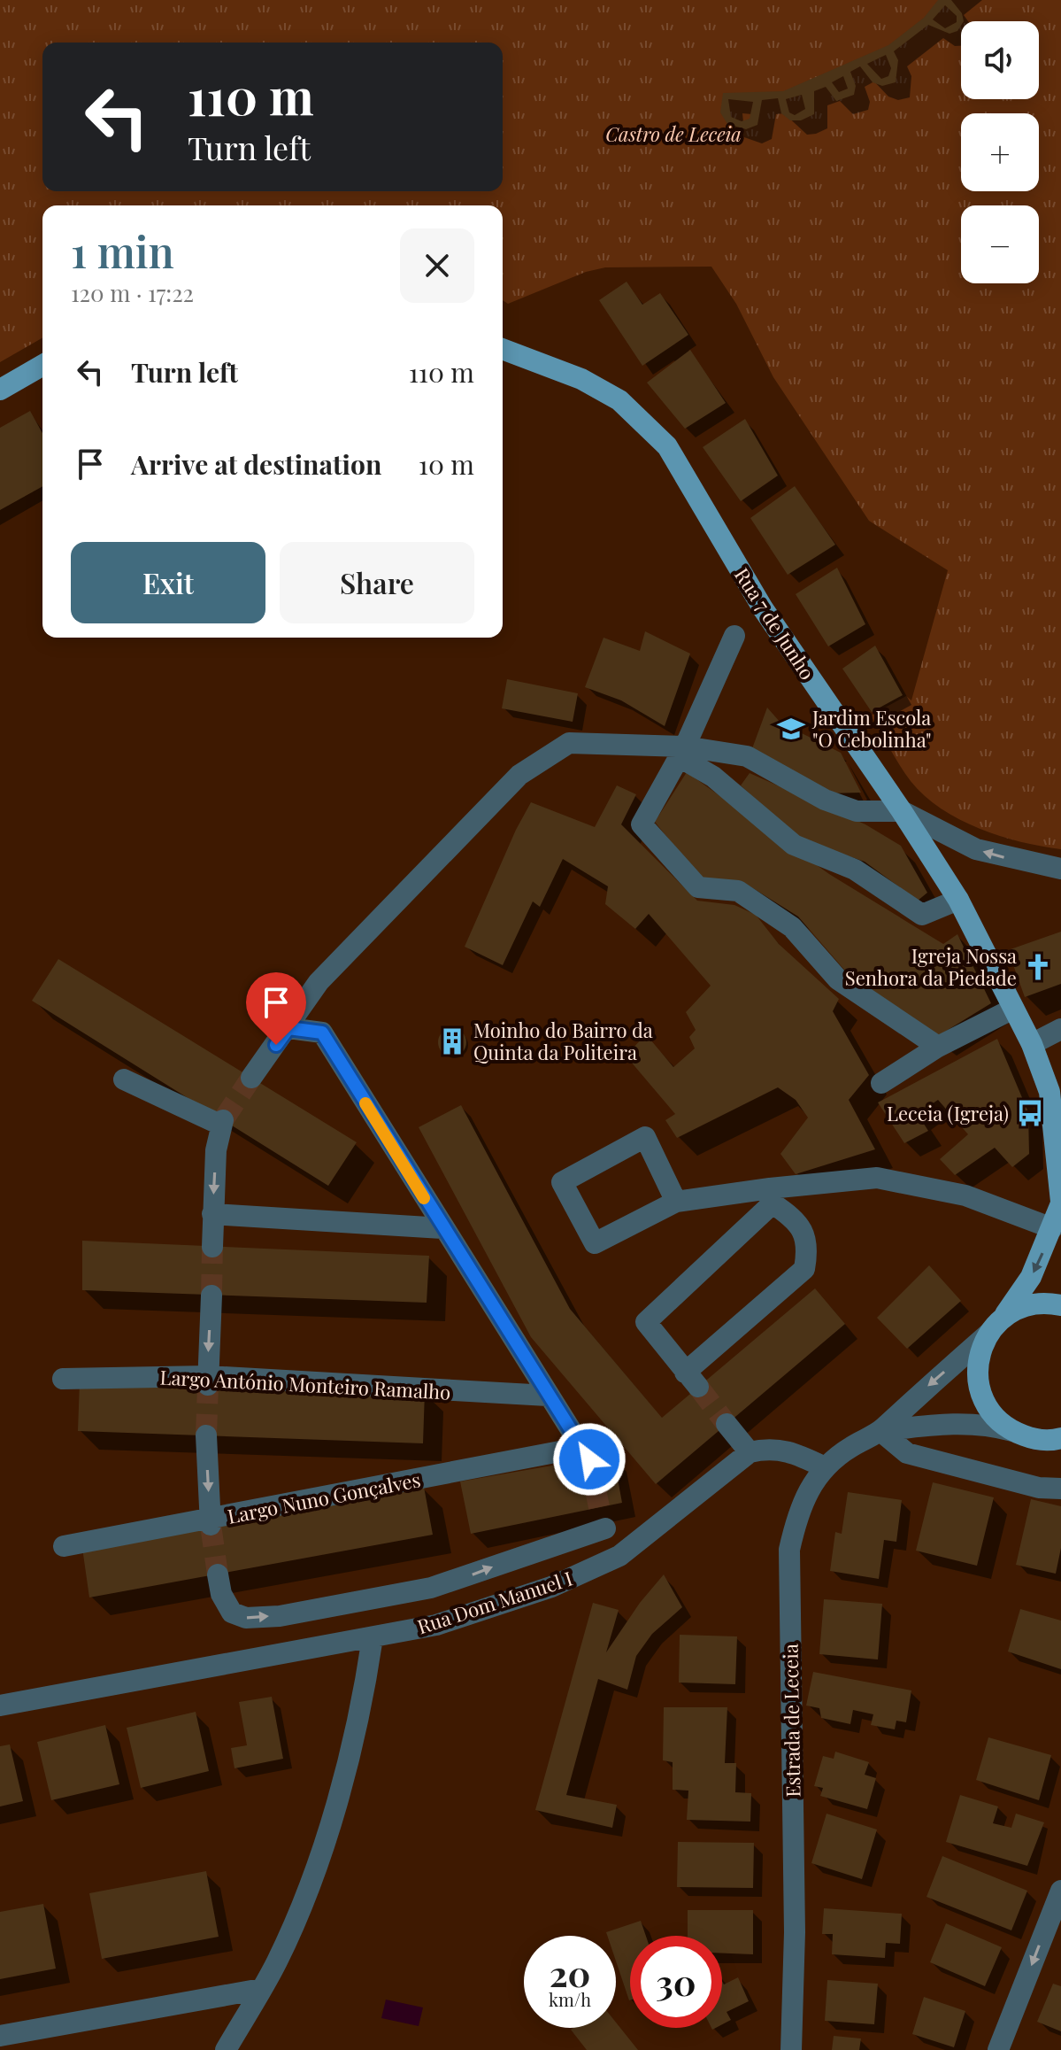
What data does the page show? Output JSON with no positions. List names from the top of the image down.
{
  "streets": {
    "main road": ["Rua 7 de Junho"],
    "street": [
      "Largo António Monteiro Ramalho",
      "Largo Nuno Gonçalves",
      "Rua Dom Manuel I",
      "Estrada de Leceia"
    ]
  },
  "crossings": [
    ["Largo António Monteiro Ramalho", "Largo Nuno Gonçalves"]
  ],
  "parks": ["Castro de Leceia"],
  "places": {
    "school or university": ["Jardim Escola \"O Cebolinha\""],
    "church": ["Igreja Nossa Senhora da Piedade"],
    "building": ["Moinho do Bairro da Quinta da Politeira"],
    "bus stop": ["Leceia (Igreja)"]
  },
  "page": {
    "map_buttons": ["+", "−"],
    "turn": ["110 m", "Turn left"],
    "heading": ["1 min", "120 m · 17:22"],
    "list": [
      {
        "name": "Turn left",
        "value": "110 m"
      },
      {
        "name": "Arrive at destination",
        "value": "10 m"
      }
    ],
    "buttons": ["Exit", "Share"],
    "speed": "20 km/h",
    "limit": "30"
  }
}
